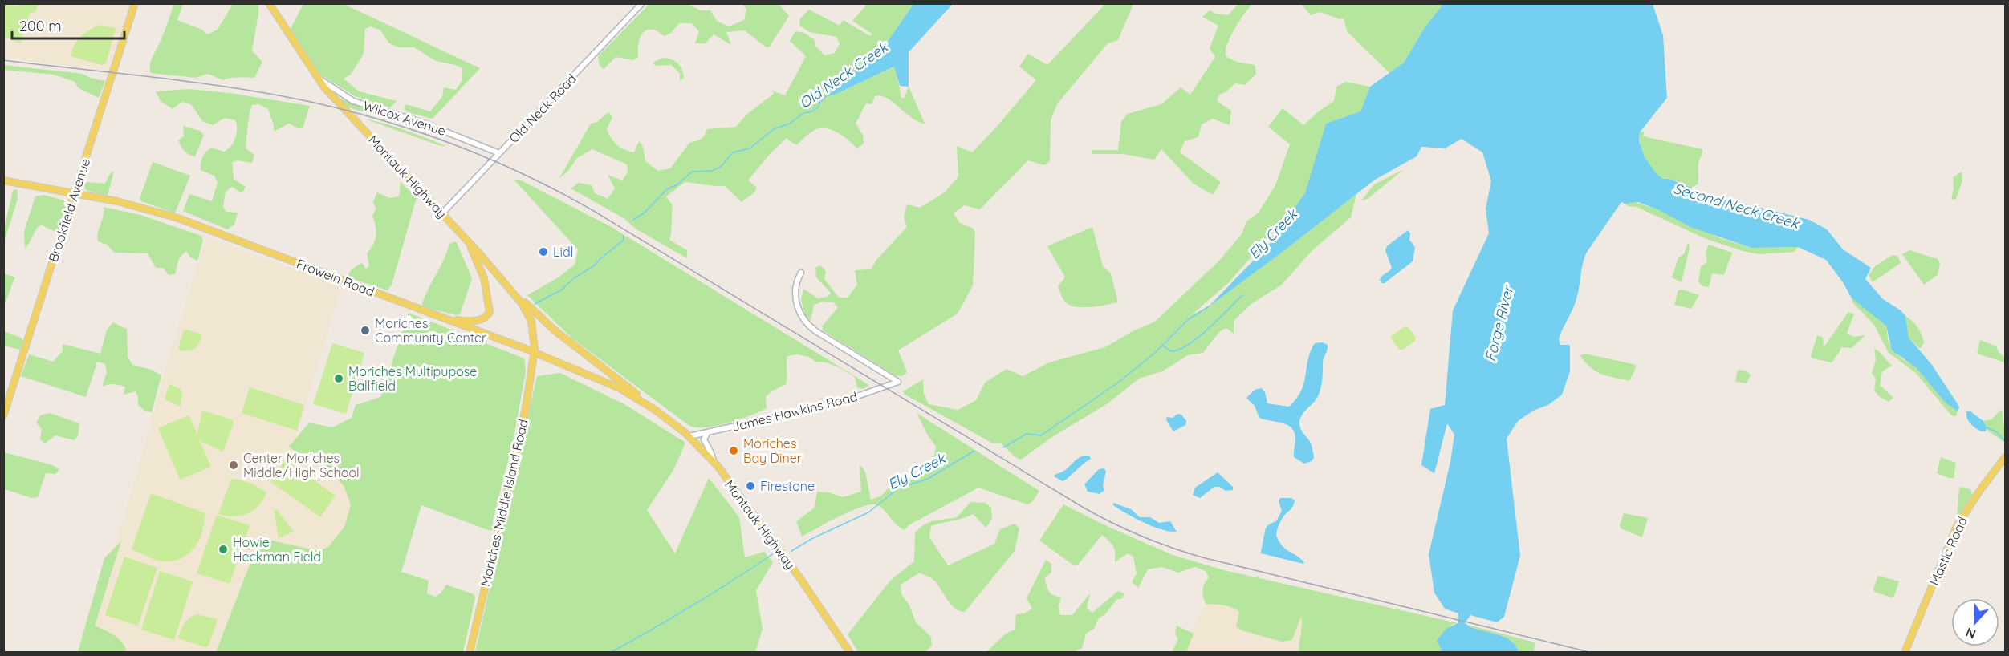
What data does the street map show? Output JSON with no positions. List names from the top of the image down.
{
  "streets": {
    "main road": [
      "Montauk Highway",
      "Brookfield Avenue",
      "Frowein Road",
      "Moriches-Middle Island Road",
      "Mastic Road"
    ],
    "street": ["Old Neck Road", "Wilcox Avenue", "James Hawkins Road"]
  },
  "crossings": [
    ["Old Neck Road", "Wilcox Avenue"],
    ["Old Neck Road", "Montauk Highway"],
    ["Wilcox Avenue", "Montauk Highway"],
    ["Montauk Highway", "Frowein Road"],
    ["Montauk Highway", "James Hawkins Road"],
    ["Montauk Highway", "Moriches-Middle Island Road"],
    ["Brookfield Avenue", "Frowein Road"],
    ["Frowein Road", "Moriches-Middle Island Road"]
  ],
  "water": [
    "Old Neck Creek",
    "Second Neck Creek",
    "Ely Creek",
    "Forge River"
  ],
  "places": [
    "Lidl",
    "Moriches Community Center",
    "Moriches Multipupose Ballfield",
    "Moriches Bay Diner",
    "Center Moriches Middle/High School",
    "Firestone",
    "Howie Heckman Field"
  ],
  "scale_bar": "200 m",
  "north": "bottom"
}
